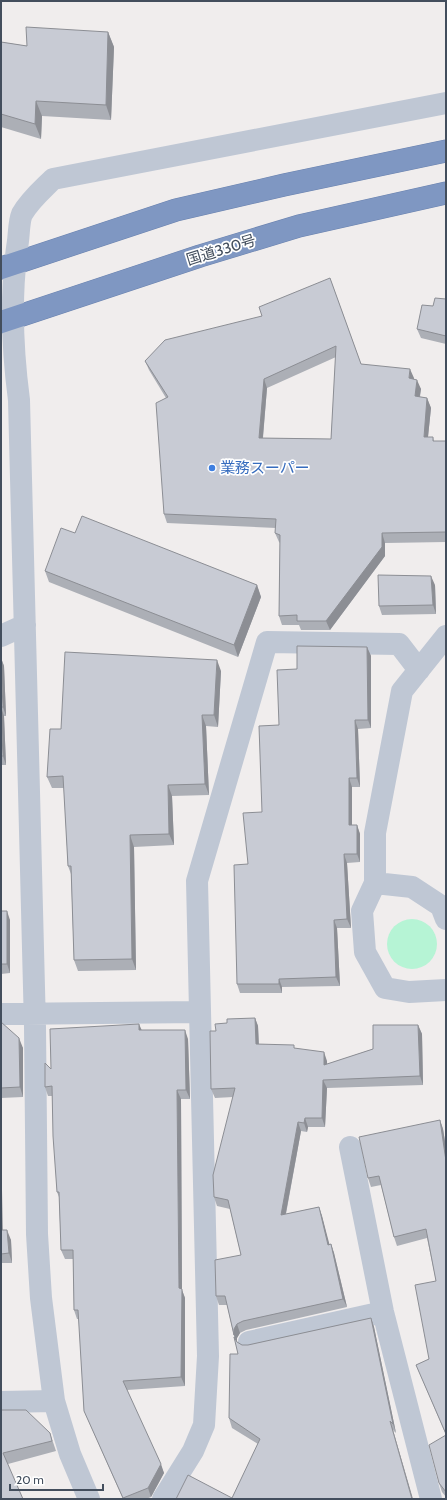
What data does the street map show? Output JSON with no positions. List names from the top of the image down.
{
  "streets": {
    "highway": ["国道330号"]
  },
  "places": ["業務スーパー"],
  "scale_bar": "20 m"
}
